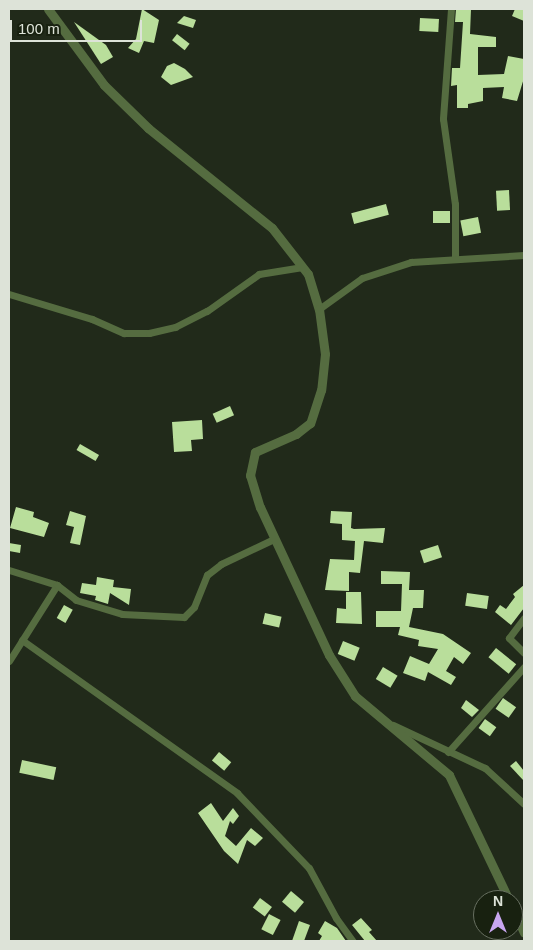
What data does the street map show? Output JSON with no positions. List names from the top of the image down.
{
  "scale_bar": "100 m",
  "north": "top"
}
